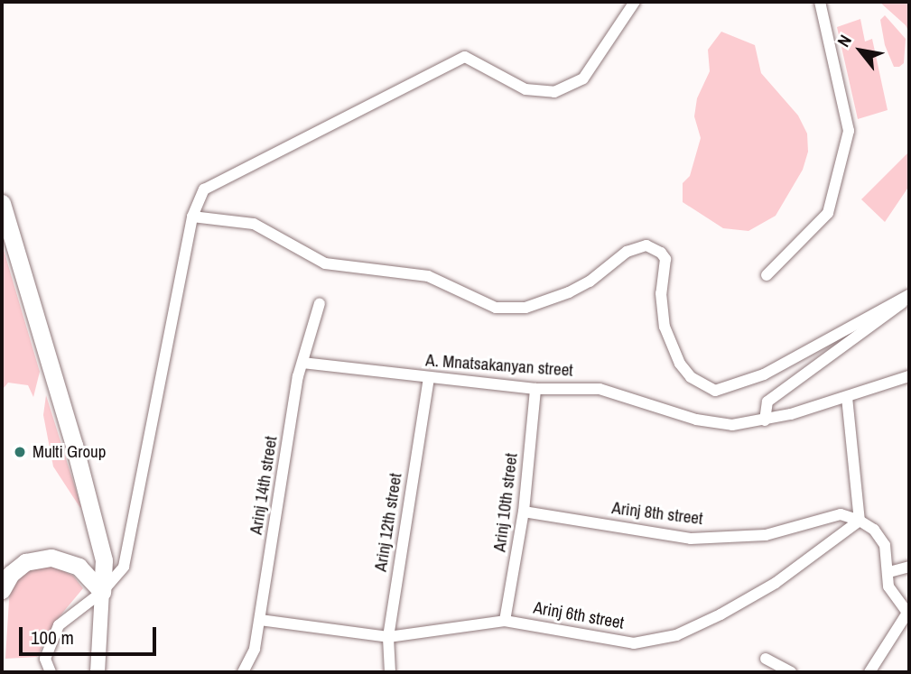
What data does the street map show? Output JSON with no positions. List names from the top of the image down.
{
  "streets": {
    "street": [
      "A. Mnatsakanyan street",
      "Arinj 14th street",
      "Arinj 10th street",
      "Arinj 8th street",
      "Arinj 12th street",
      "Arinj 6th street"
    ]
  },
  "crossings": [
    ["A. Mnatsakanyan street", "Arinj 14th street"],
    ["A. Mnatsakanyan street", "Arinj 10th street"],
    ["A. Mnatsakanyan street", "Arinj 12th street"],
    ["Arinj 14th street", "Arinj 6th street"],
    ["Arinj 10th street", "Arinj 8th street"],
    ["Arinj 10th street", "Arinj 6th street"],
    ["Arinj 8th street", "Arinj 6th street"],
    ["Arinj 12th street", "Arinj 6th street"]
  ],
  "places": ["Multi Group"],
  "scale_bar": "100 m",
  "north": "top left"
}
